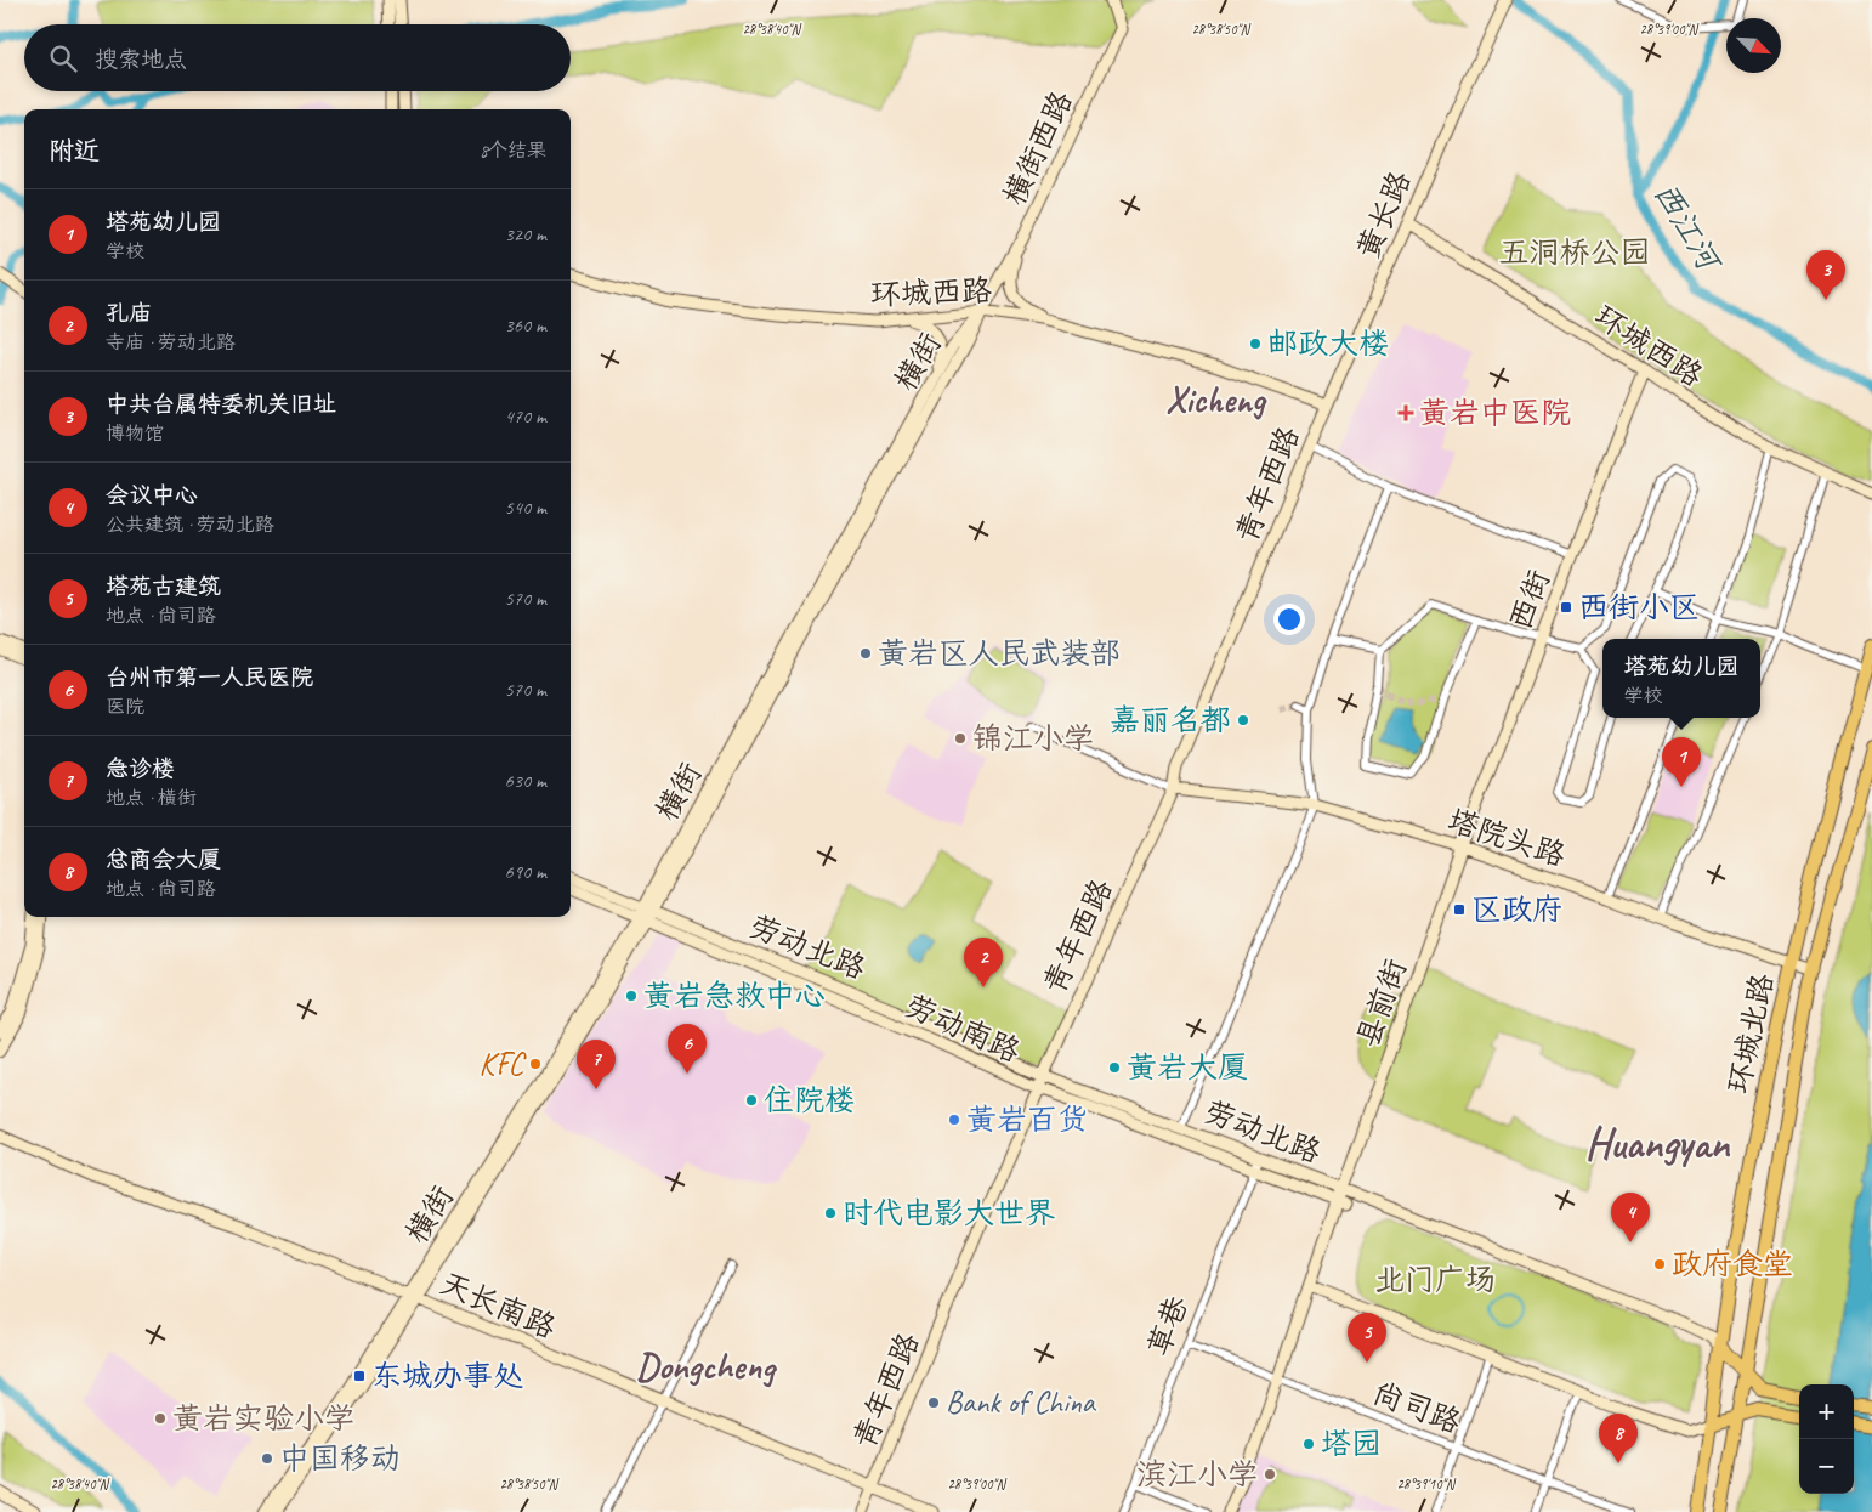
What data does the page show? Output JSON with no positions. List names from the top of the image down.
{
  "streets": {
    "main road": ["劳动北路", "环城北路"],
    "street": [
      "横街西路",
      "黄长路",
      "环城西路",
      "横街",
      "青年西路",
      "西街",
      "塔院头路",
      "县前街",
      "劳动南路",
      "天长南路",
      "草巷",
      "尚司路"
    ]
  },
  "crossings": [
    ["横街西路", "环城西路"],
    ["横街西路", "横街"],
    ["黄长路", "环城西路"],
    ["黄长路", "青年西路"],
    ["环城西路", "横街"],
    ["环城西路", "青年西路"],
    ["环城西路", "西街"],
    ["横街", "劳动北路"],
    ["横街", "劳动南路"],
    ["横街", "天长南路"],
    ["青年西路", "塔院头路"],
    ["青年西路", "劳动北路"],
    ["青年西路", "劳动南路"],
    ["青年西路", "天长南路"],
    ["西街", "塔院头路"],
    ["西街", "县前街"],
    ["塔院头路", "县前街"],
    ["塔院头路", "环城北路"],
    ["劳动北路", "县前街"],
    ["劳动北路", "劳动南路"],
    ["劳动北路", "环城北路"],
    ["劳动北路", "草巷"],
    ["县前街", "劳动南路"],
    ["县前街", "尚司路"],
    ["劳动南路", "草巷"],
    ["草巷", "尚司路"]
  ],
  "districts": ["Xicheng", "Huangyan", "Dongcheng"],
  "water": ["西江河"],
  "parks": ["五洞桥公园", "北门广场"],
  "places": {
    "other": [
      "邮政大楼",
      "黄岩区人民武装部",
      "嘉丽名都",
      "锦江小学",
      "黄岩急救中心",
      "KFC",
      "黄岩大厦",
      "住院楼",
      "黄岩百货",
      "时代电影大世界",
      "政府食堂",
      "Bank of China",
      "黄岩实验小学",
      "塔园",
      "中国移动",
      "滨江小学"
    ],
    "health": ["黄岩中医院"],
    "transit": ["西街小区", "区政府", "东城办事处"]
  },
  "north": "bottom right",
  "page": {
    "search": "搜索地点",
    "heading": ["附近", "8个结果"],
    "list": [
      {
        "mark": "1",
        "name": "塔苑幼儿园",
        "note": "学校",
        "value": "320 m"
      },
      {
        "mark": "2",
        "name": "孔庙",
        "note": "寺庙 · 劳动北路",
        "value": "360 m"
      },
      {
        "mark": "3",
        "name": "中共台属特委机关旧址",
        "note": "博物馆",
        "value": "470 m"
      },
      {
        "mark": "4",
        "name": "会议中心",
        "note": "公共建筑 · 劳动北路",
        "value": "540 m"
      },
      {
        "mark": "5",
        "name": "塔苑古建筑",
        "note": "地点 · 尚司路",
        "value": "570 m"
      },
      {
        "mark": "6",
        "name": "台州市第一人民医院",
        "note": "医院",
        "value": "570 m"
      },
      {
        "mark": "7",
        "name": "急诊楼",
        "note": "地点 · 横街",
        "value": "630 m"
      },
      {
        "mark": "8",
        "name": "总商会大厦",
        "note": "地点 · 尚司路",
        "value": "690 m"
      }
    ],
    "pins": [
      "3",
      "1",
      "2",
      "6",
      "7",
      "4",
      "5",
      "8"
    ],
    "popup": ["塔苑幼儿园", "学校"],
    "map_buttons": ["+", "−"]
  },
  "coordinates": [
    "28°38'40\"N",
    "28°38'50\"N",
    "28°39'00\"N",
    "28°39'10\"N"
  ]
}
